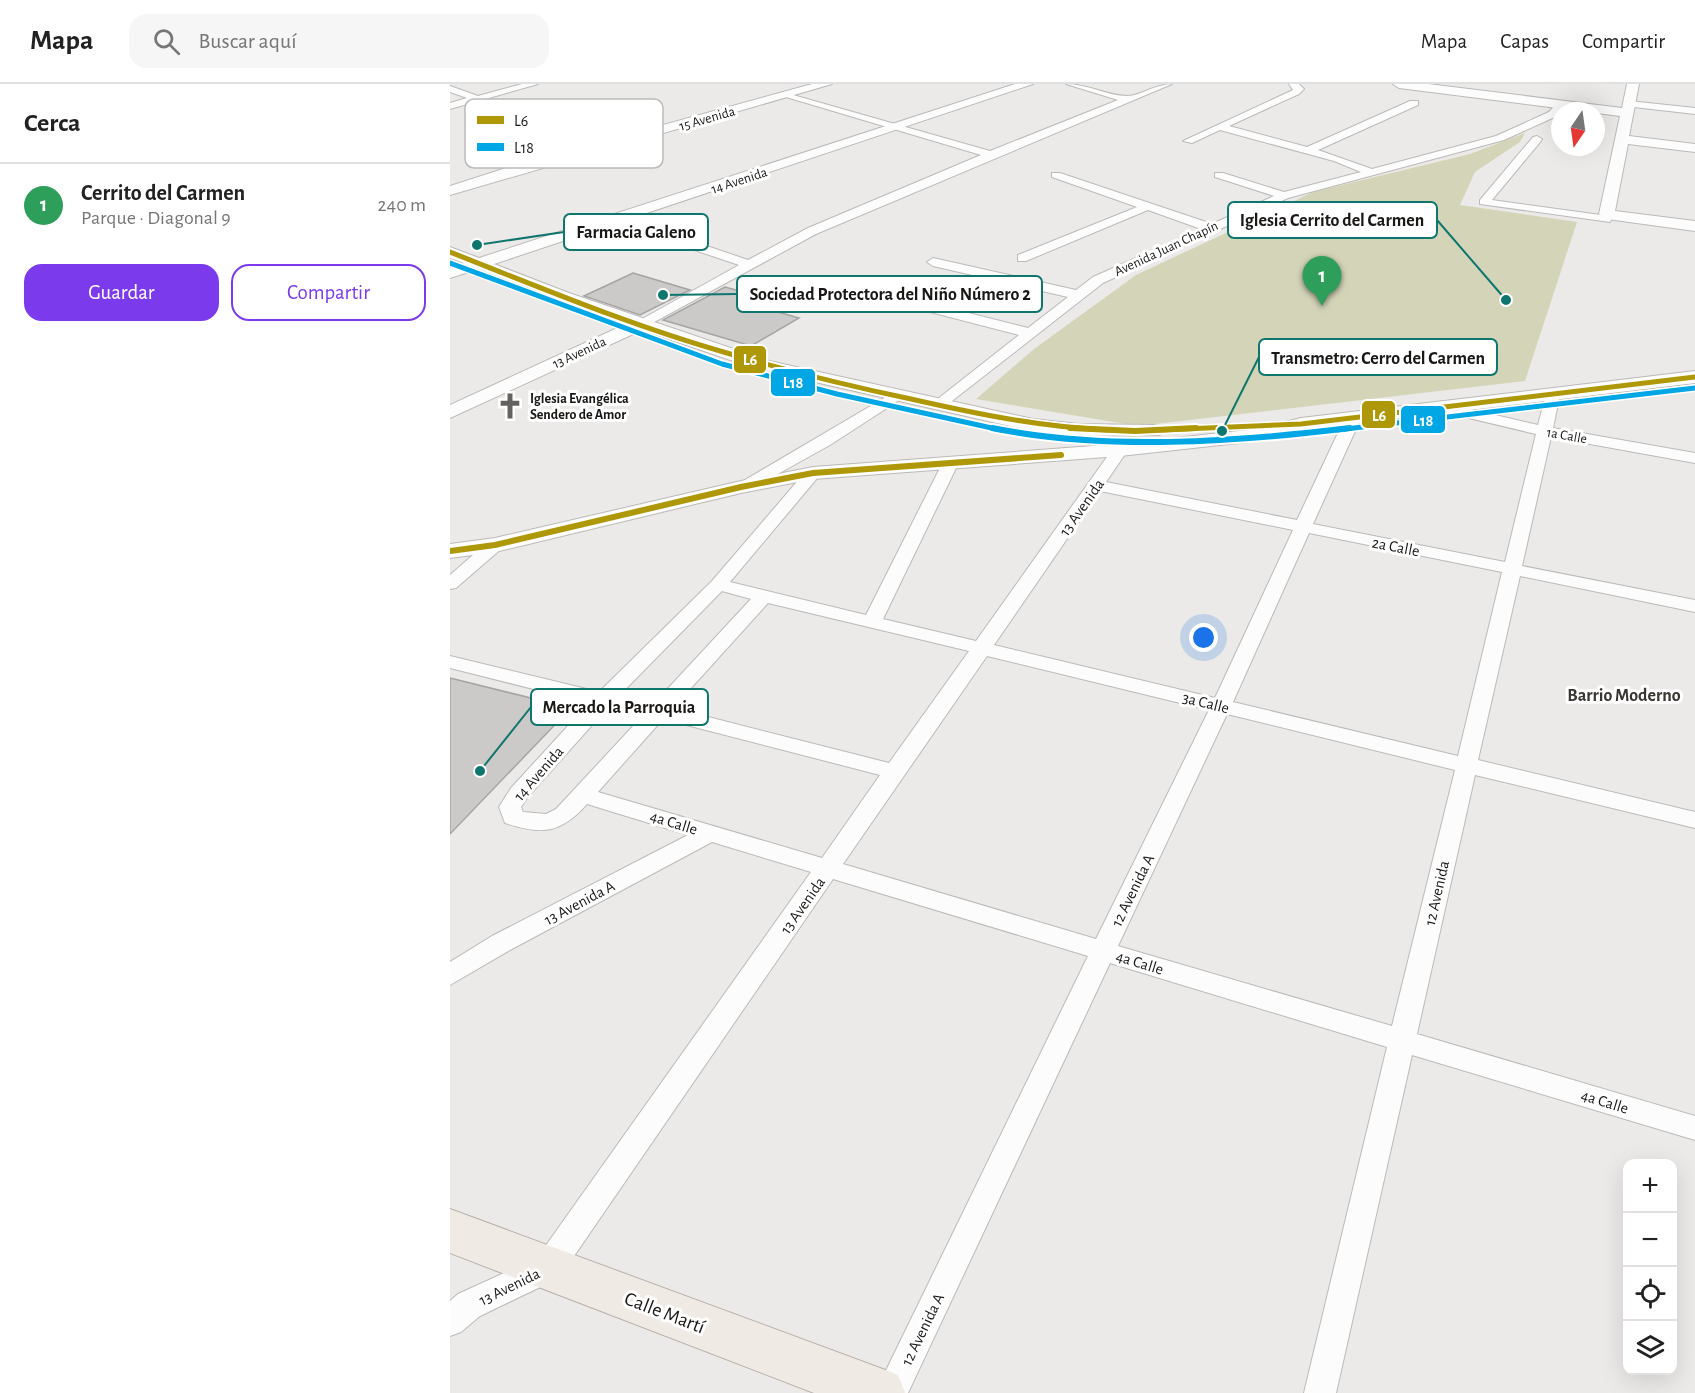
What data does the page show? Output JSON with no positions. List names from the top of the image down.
{
  "streets": {
    "highway": ["Calle Martí"],
    "street": [
      "15 Avenida",
      "14 Avenida",
      "Avenida Juan Chapín",
      "13 Avenida",
      "1a Calle",
      "2a Calle",
      "3a Calle",
      "4a Calle",
      "12 Avenida A",
      "12 Avenida",
      "13 Avenida A"
    ]
  },
  "crossings": [
    ["14 Avenida", "3a Calle"],
    ["14 Avenida", "4a Calle"],
    ["13 Avenida", "2a Calle"],
    ["13 Avenida", "3a Calle"],
    ["13 Avenida", "4a Calle"],
    ["13 Avenida", "Calle Martí"],
    ["1a Calle", "12 Avenida"],
    ["2a Calle", "12 Avenida A"],
    ["2a Calle", "12 Avenida"],
    ["3a Calle", "12 Avenida A"],
    ["3a Calle", "12 Avenida"],
    ["4a Calle", "12 Avenida A"],
    ["4a Calle", "12 Avenida"],
    ["4a Calle", "13 Avenida A"]
  ],
  "districts": ["Barrio Moderno"],
  "places": {
    "other": [
      "Farmacia Galeno",
      "Sociedad Protectora del Niño Número 2",
      "Iglesia Cerrito del Carmen",
      "Transmetro: Cerro del Carmen",
      "Mercado la Parroquia"
    ],
    "church": ["Iglesia Evangélica Sendero de Amor"]
  },
  "lines": ["transit line L6", "transit line L18"],
  "legend": ["L6", "L18"],
  "north": "bottom",
  "page": {
    "header": "Mapa",
    "search": "Buscar aquí",
    "nav": ["Mapa", "Capas", "Compartir"],
    "heading": "Cerca",
    "list": [
      {
        "mark": "1",
        "name": "Cerrito del Carmen",
        "note": "Parque · Diagonal 9",
        "value": "240 m"
      }
    ],
    "buttons": ["Guardar", "Compartir"],
    "pins": "1",
    "map_buttons": ["+", "−"]
  }
}
